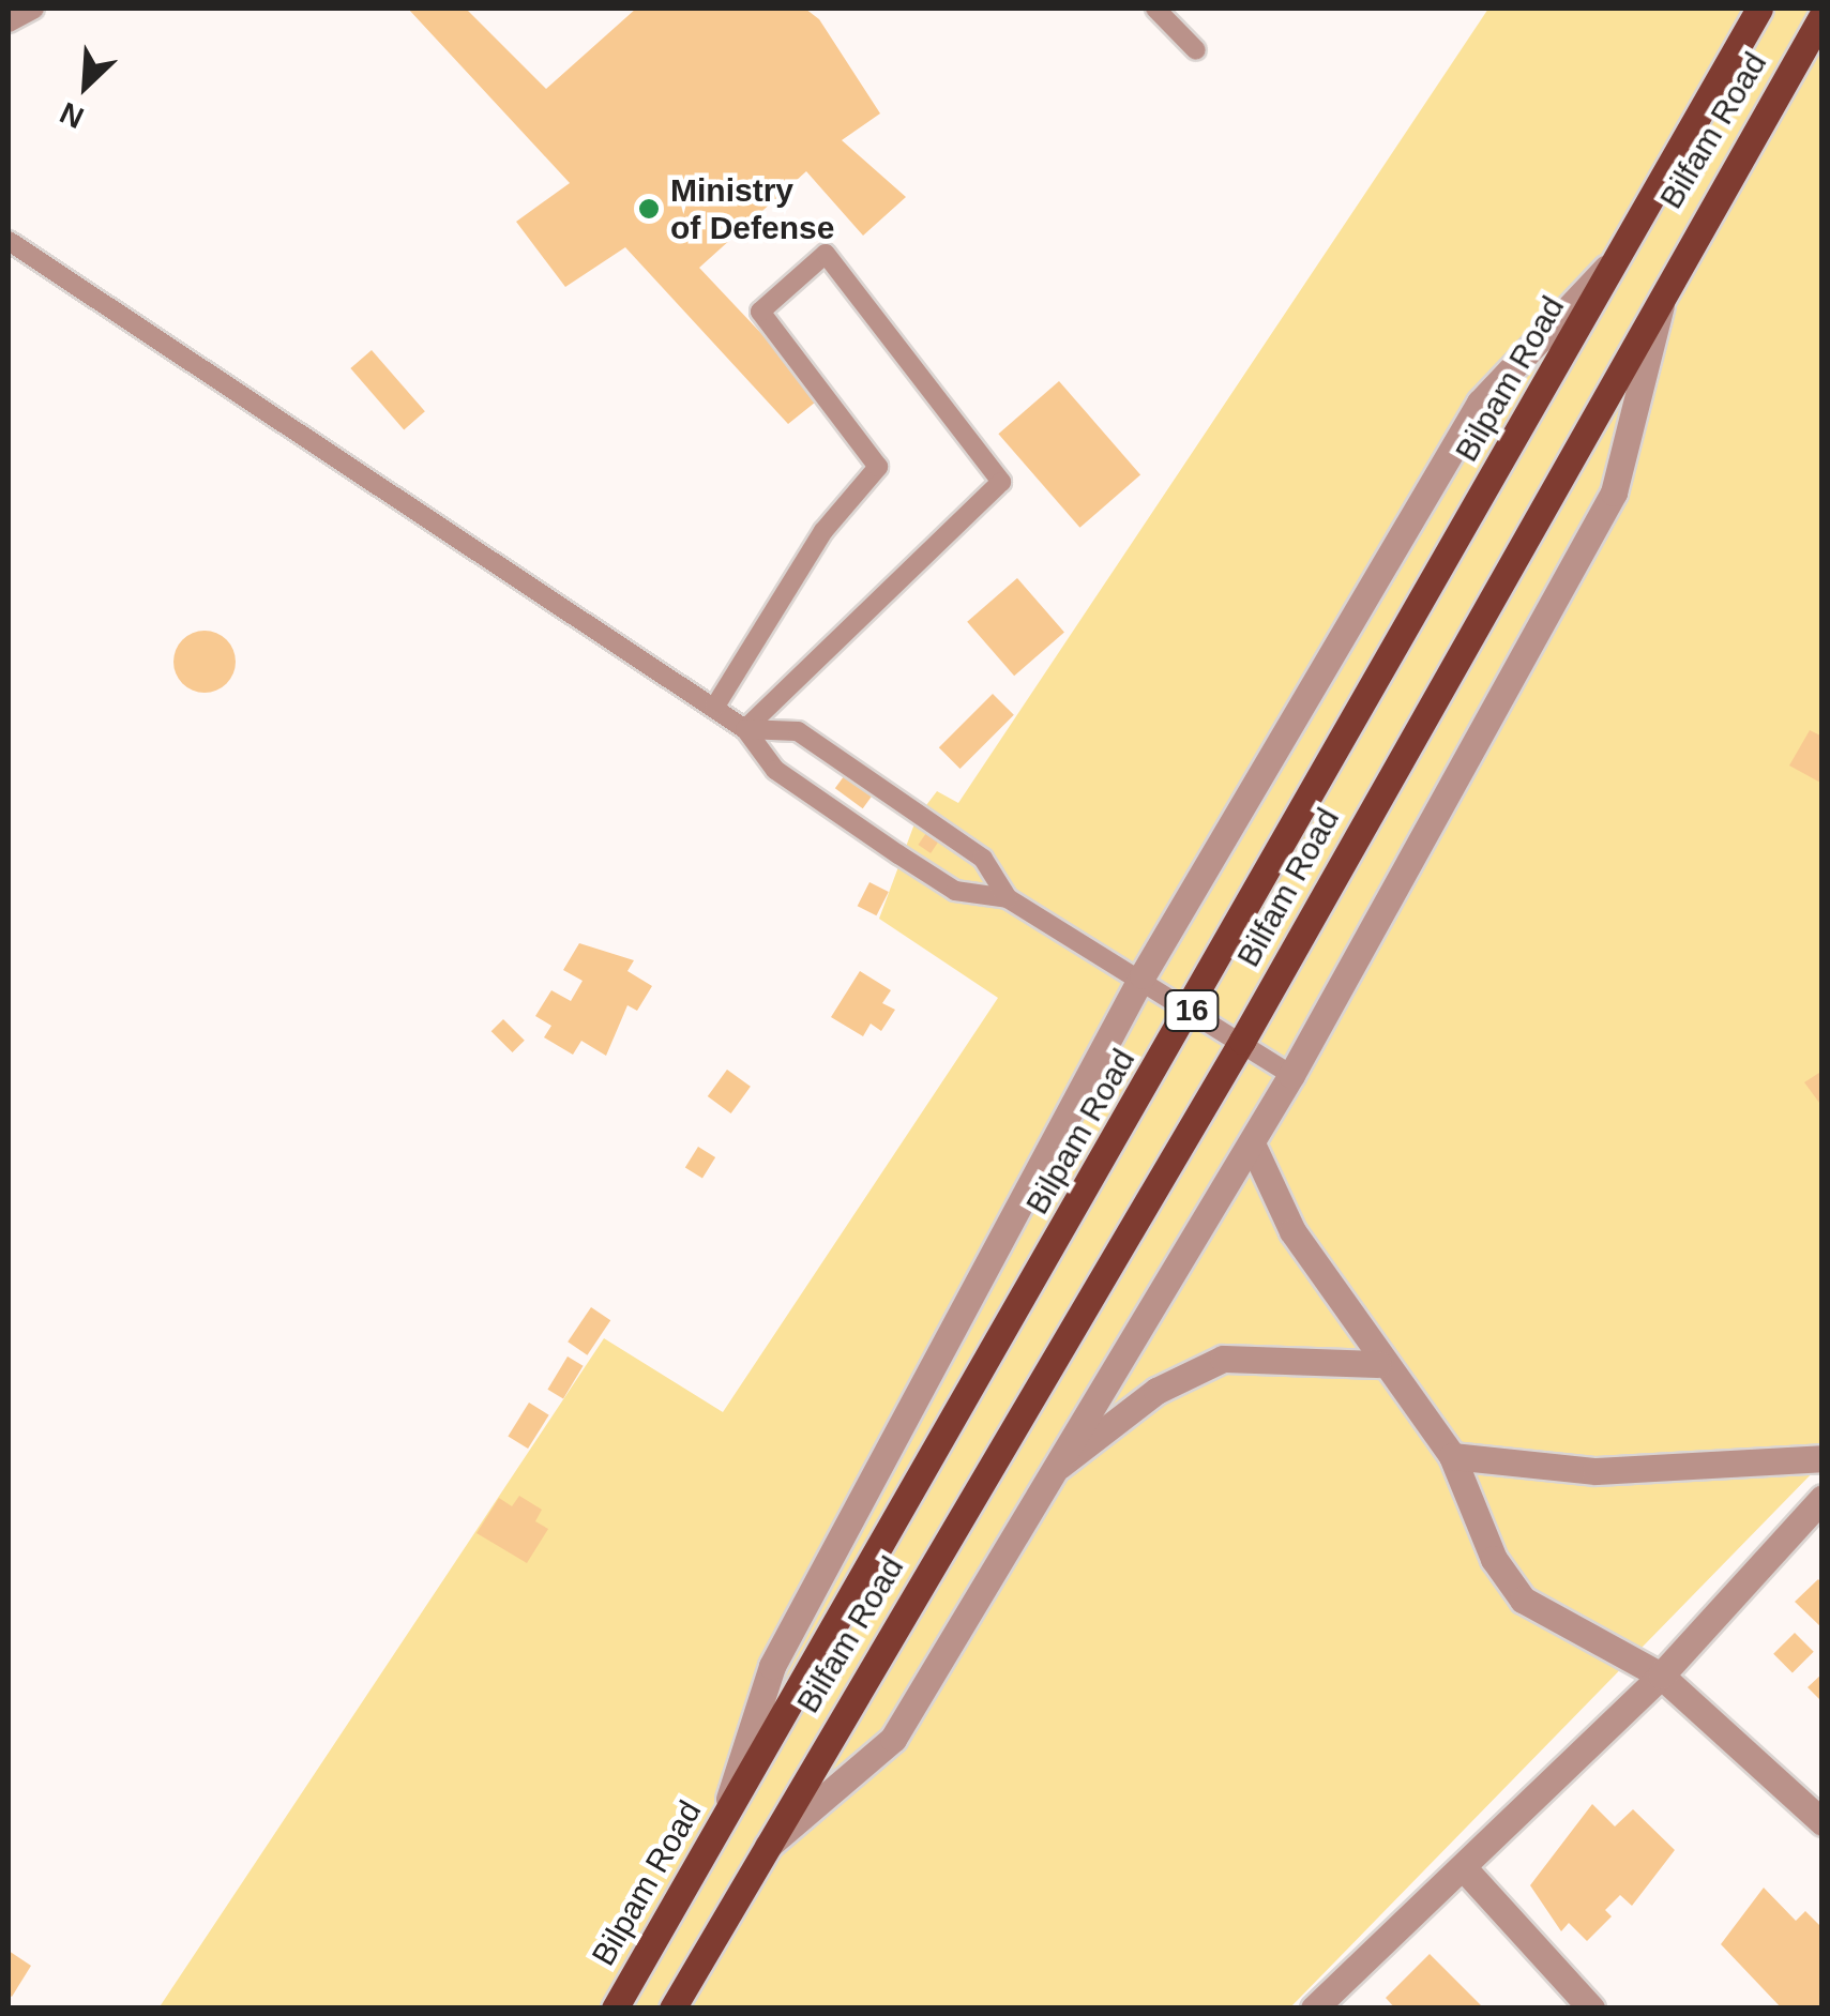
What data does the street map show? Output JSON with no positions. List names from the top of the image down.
{
  "streets": {
    "main road": ["Bilfam Road", "Bilpam Road", "16"]
  },
  "places": ["Ministry of Defense"],
  "north": "bottom left"
}
